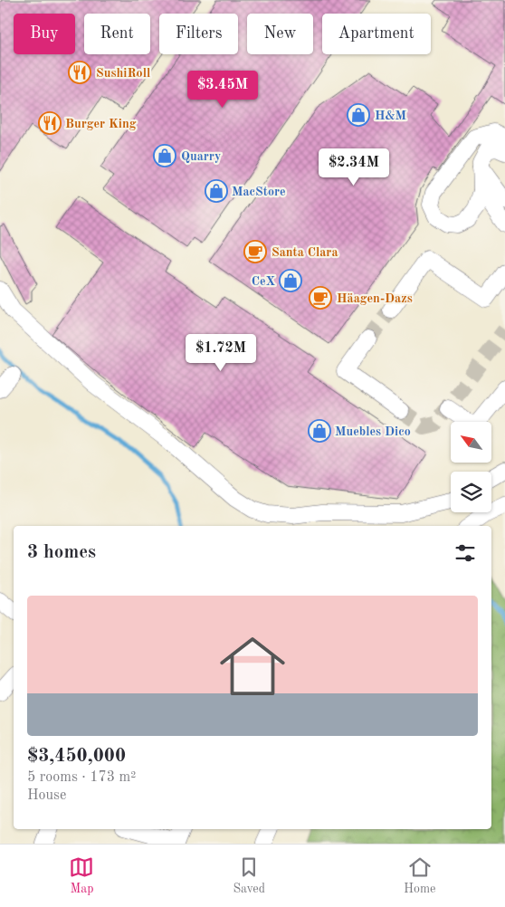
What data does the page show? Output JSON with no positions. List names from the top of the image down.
{
  "places": {
    "restaurant": ["SushiRoll", "Burger King"],
    "shop": [
      "H&M",
      "Quarry",
      "MacStore",
      "CeX",
      "Muebles Dico"
    ],
    "cafe": ["Santa Clara", "Häagen-Dazs"]
  },
  "north": "top left",
  "page": {
    "chip": [
      "Buy",
      "Rent",
      "Filters",
      "New",
      "Apartment"
    ],
    "price": ["$3.45M", "$2.34M", "$1.72M"],
    "heading": "3 homes",
    "list": [
      {
        "name": "$3,450,000",
        "note": "5 rooms · 173 m² · House"
      }
    ],
    "tabs": ["Map", "Saved", "Home"]
  }
}
